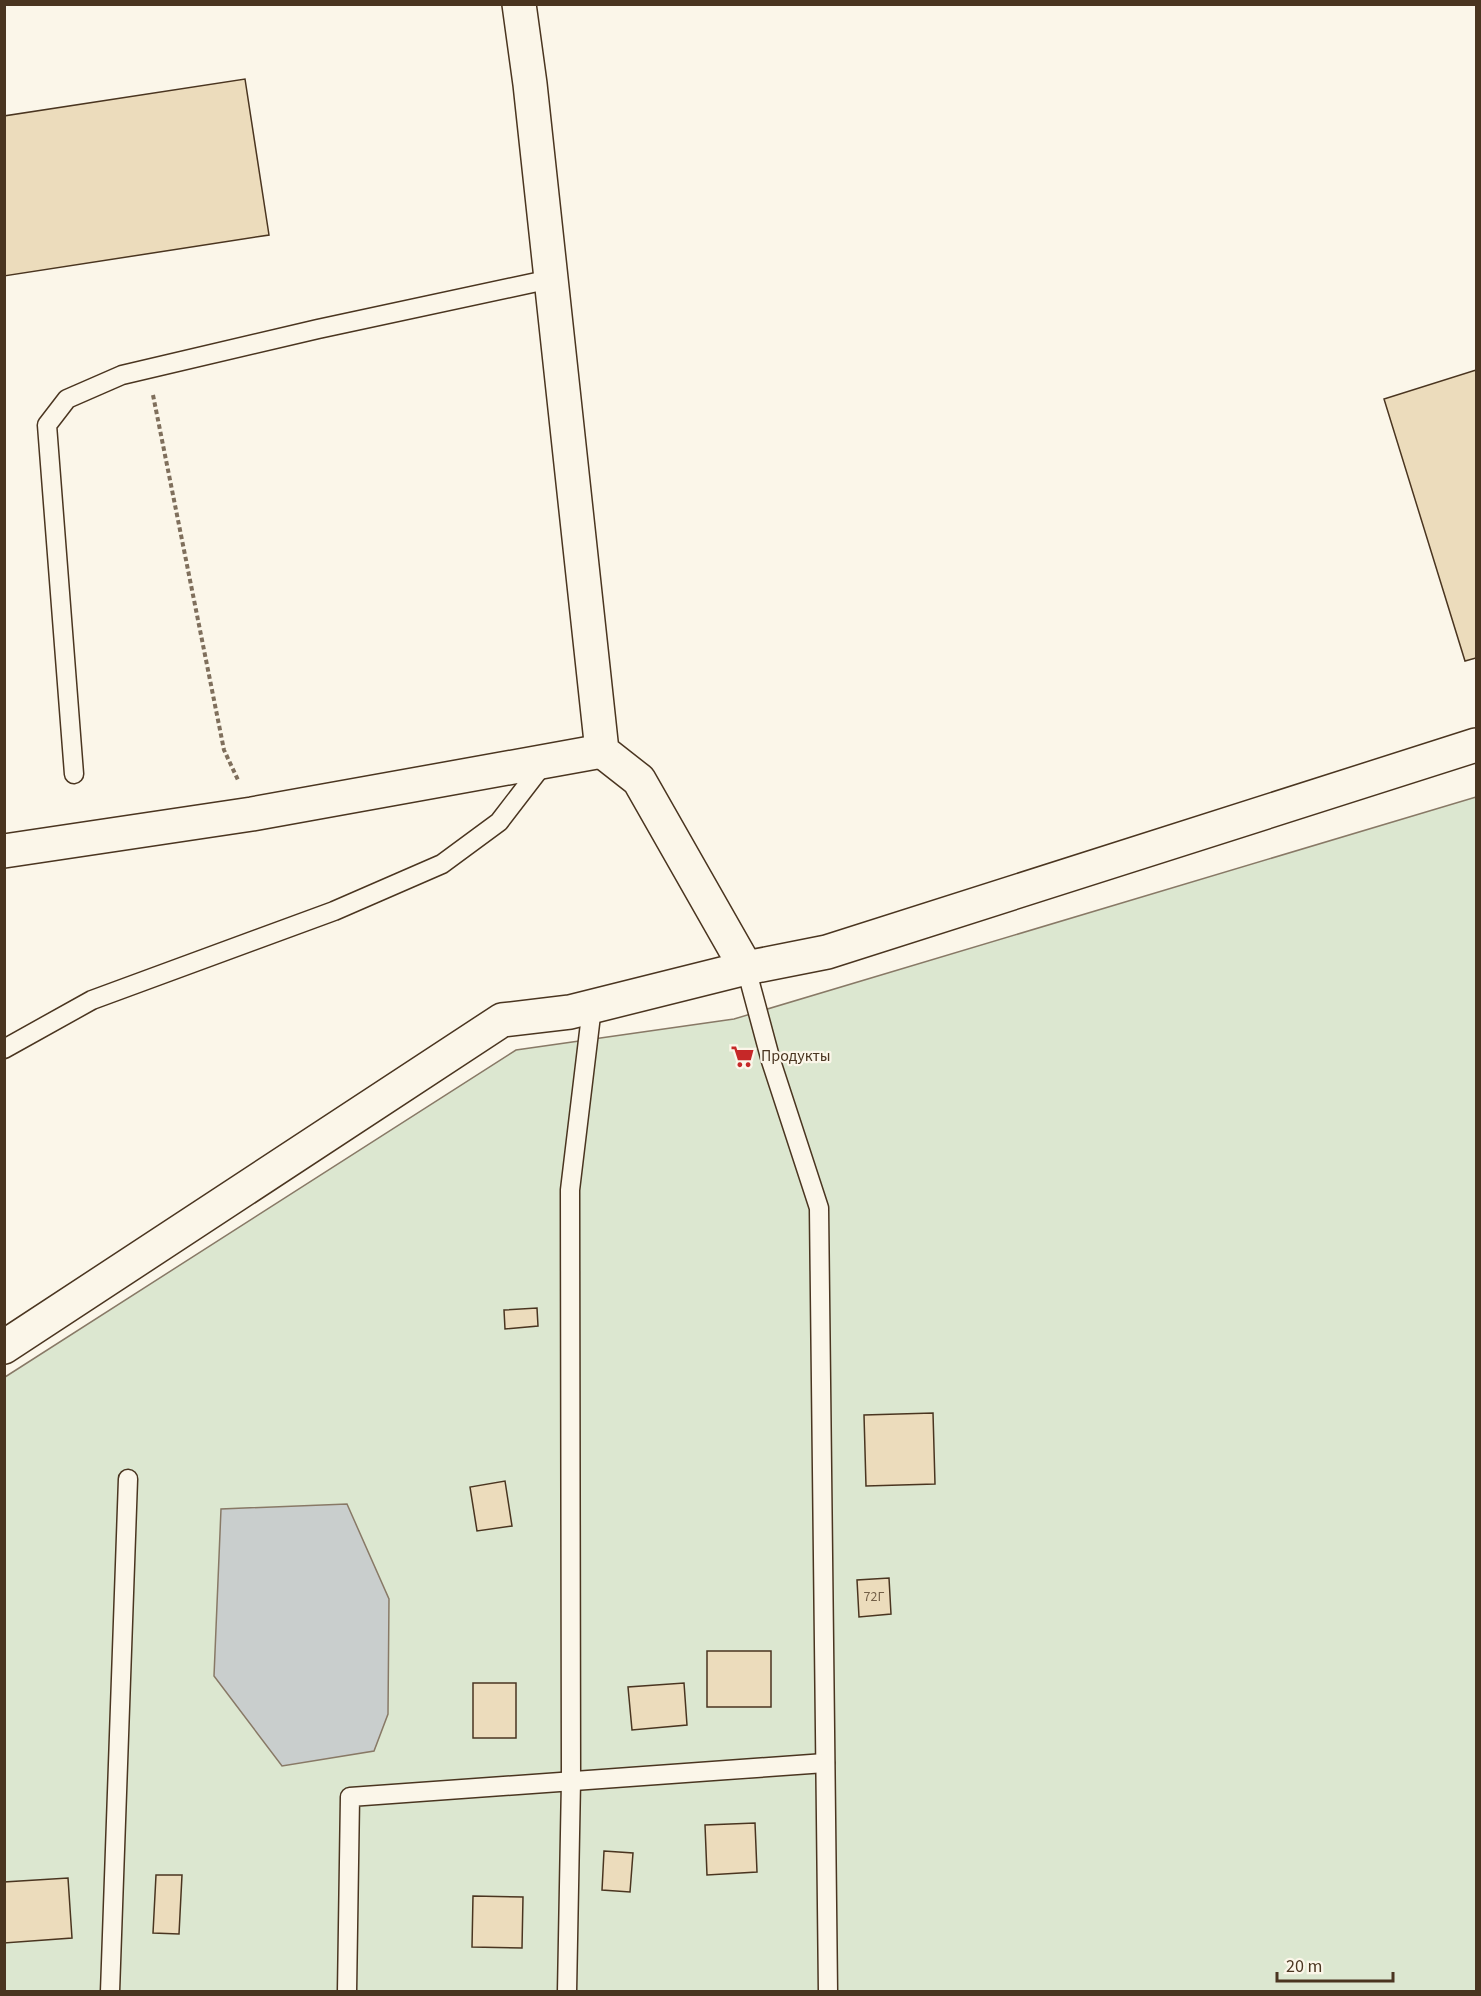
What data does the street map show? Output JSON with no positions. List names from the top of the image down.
{
  "places": {
    "supermarket": ["Продукты"]
  },
  "house_numbers": ["72Г"],
  "scale_bar": "20 m"
}
